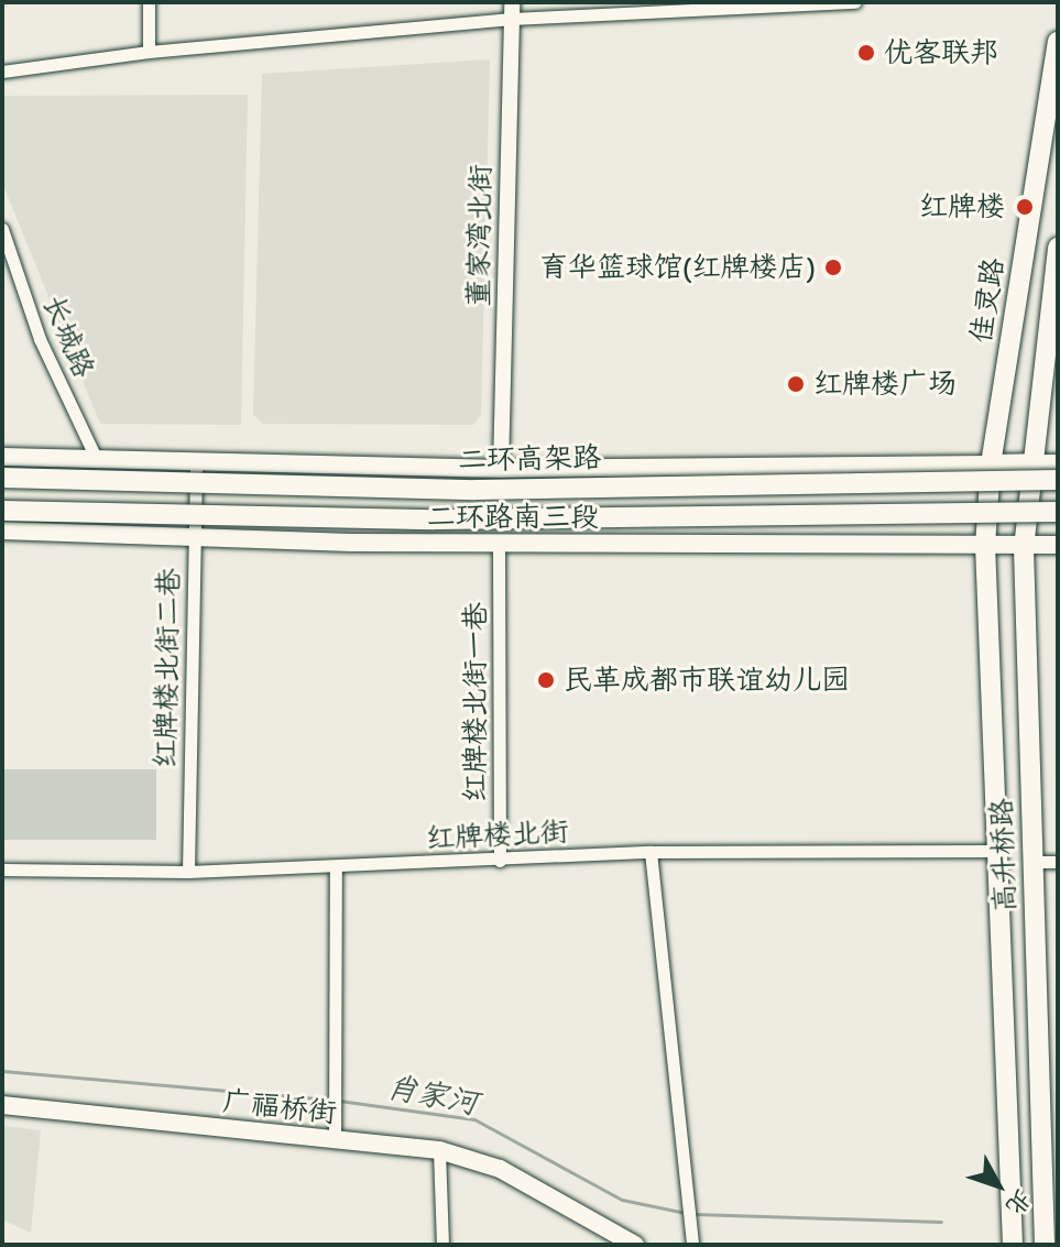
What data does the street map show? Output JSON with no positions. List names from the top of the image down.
{
  "streets": {
    "main road": [
      "佳灵路",
      "二环高架路",
      "二环路南三段",
      "高升桥路",
      "广福桥街"
    ],
    "street": [
      "董家湾北街",
      "长城路",
      "红牌楼北街二巷",
      "红牌楼北街一巷",
      "红牌楼北街"
    ]
  },
  "crossings": [
    ["董家湾北街", "二环路南三段"],
    ["佳灵路", "二环路南三段"],
    ["佳灵路", "高升桥路"],
    ["长城路", "二环路南三段"],
    ["二环路南三段", "红牌楼北街二巷"],
    ["二环路南三段", "红牌楼北街一巷"],
    ["二环路南三段", "高升桥路"],
    ["红牌楼北街二巷", "红牌楼北街"],
    ["红牌楼北街一巷", "红牌楼北街"],
    ["红牌楼北街", "高升桥路"]
  ],
  "water": ["肖家河"],
  "places": [
    "优客联邦",
    "红牌楼",
    "育华篮球馆(红牌楼店)",
    "红牌楼广场",
    "民革成都市联谊幼儿园"
  ],
  "north": "bottom right"
}
